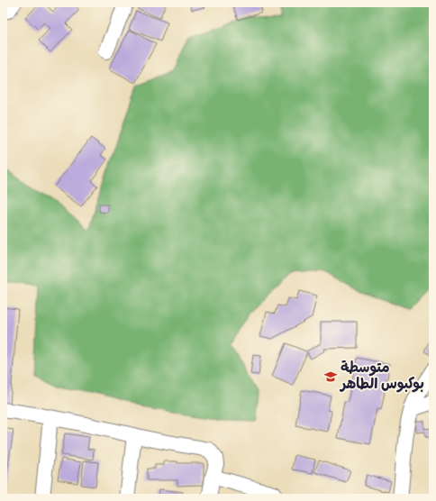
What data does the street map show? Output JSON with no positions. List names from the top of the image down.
{
  "places": {
    "school or university": ["متوسطة بوكبوس الطاهر"]
  }
}
